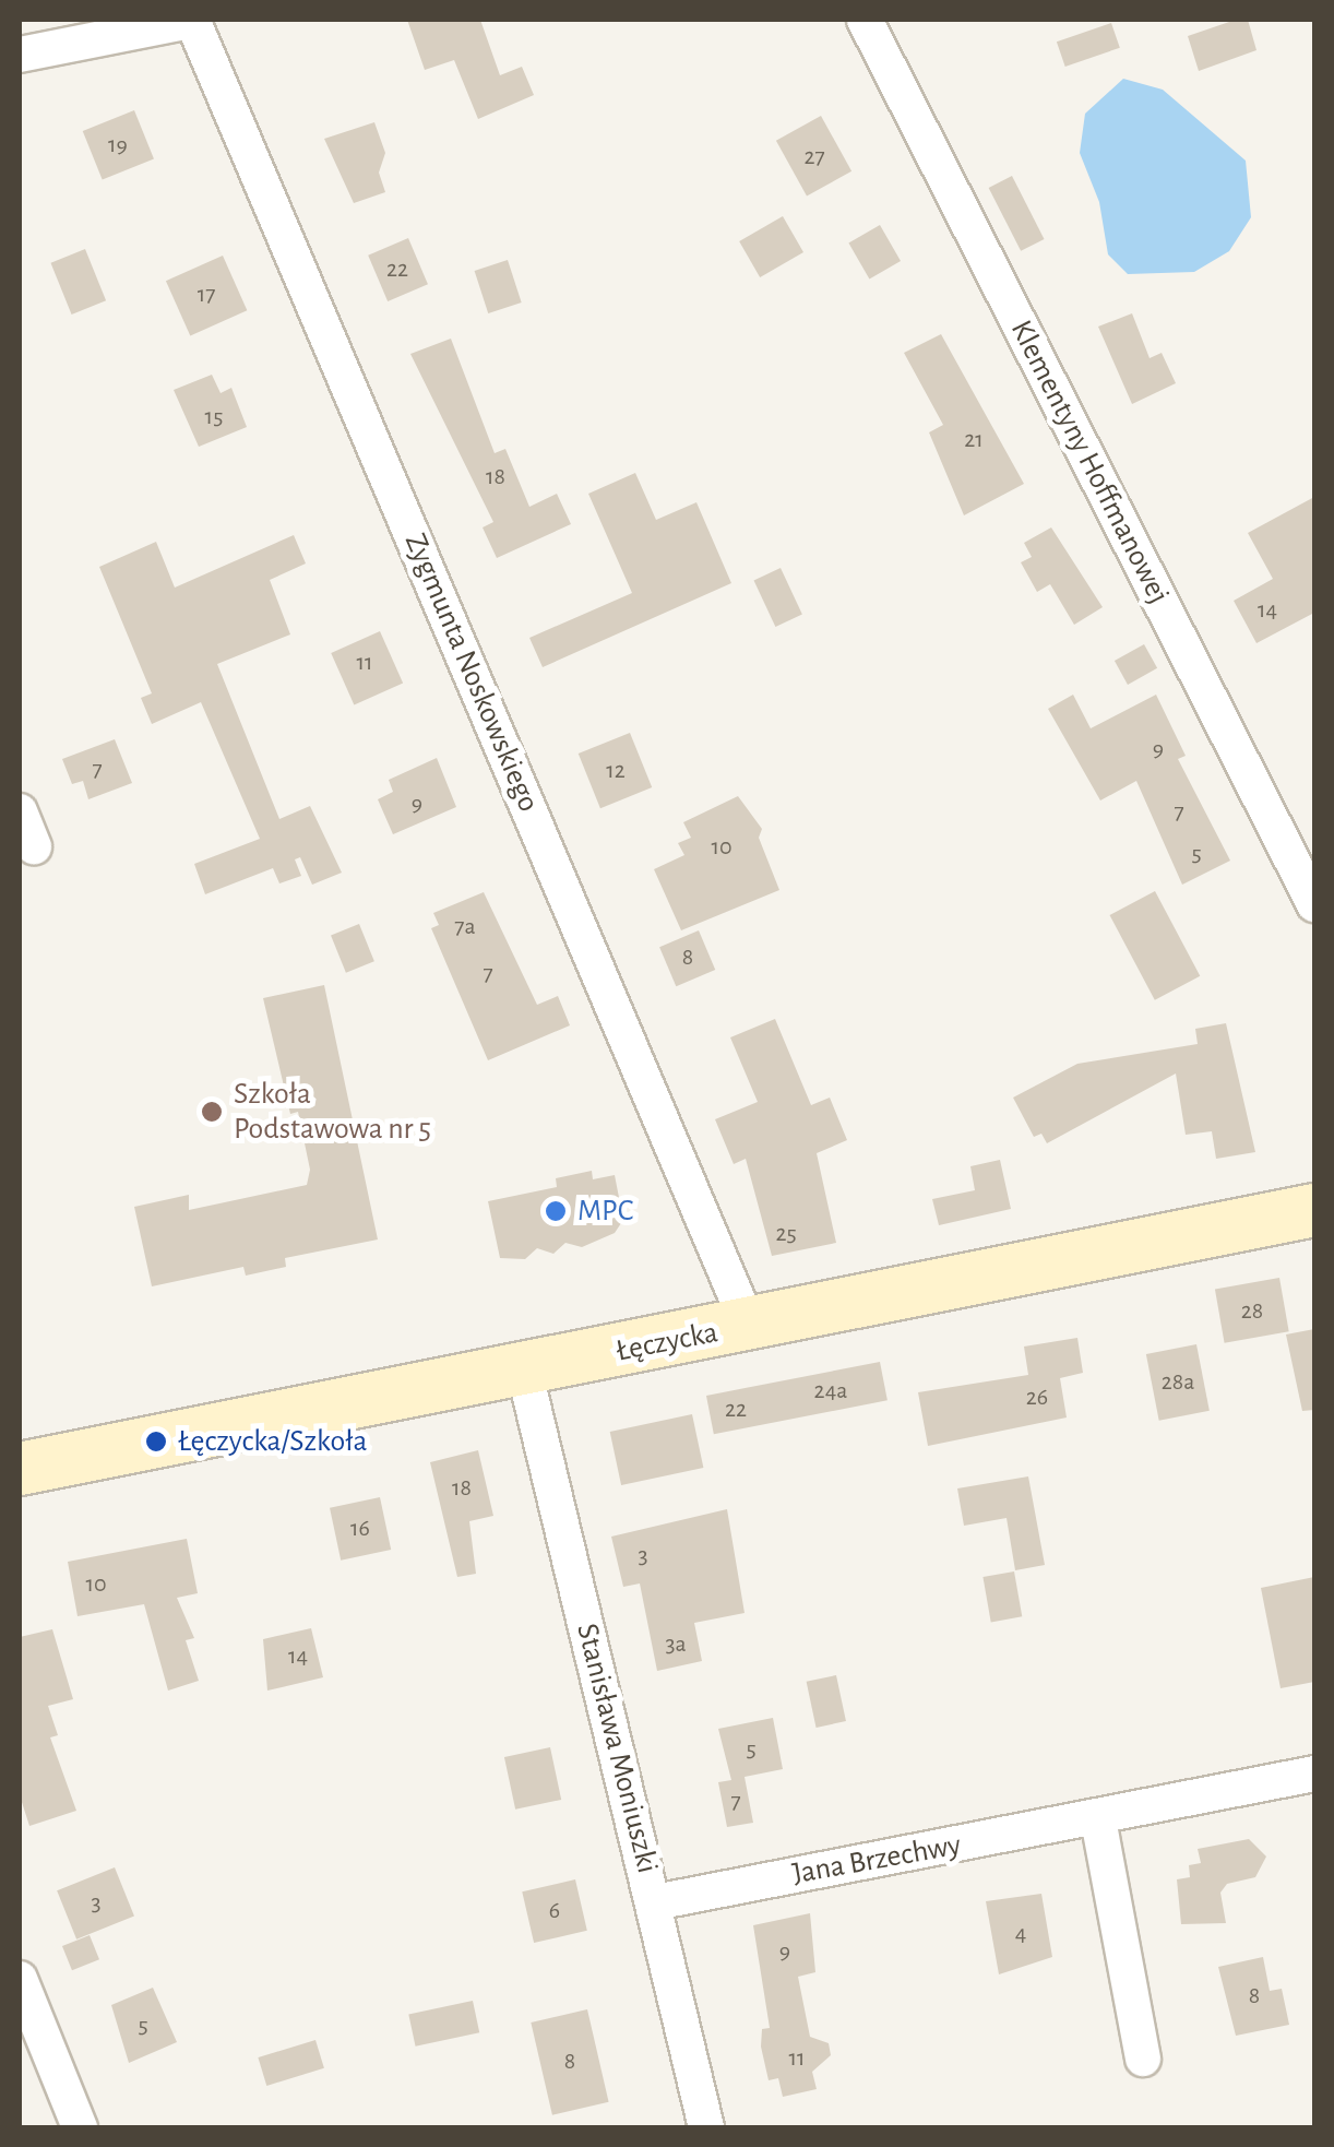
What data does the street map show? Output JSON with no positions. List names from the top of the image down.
{
  "streets": {
    "street": [
      "Klementyny Hoffmanowej",
      "Zygmunta Noskowskiego",
      "Łęczycka",
      "Stanisława Moniuszki",
      "Jana Brzechwy"
    ]
  },
  "crossings": [
    ["Zygmunta Noskowskiego", "Łęczycka"],
    ["Łęczycka", "Stanisława Moniuszki"],
    ["Stanisława Moniuszki", "Jana Brzechwy"]
  ],
  "places": ["Szkoła Podstawowa nr 5", "MPC", "Łęczycka/Szkoła"],
  "house_numbers": [
    "19",
    "27",
    "22",
    "17",
    "15",
    "21",
    "18",
    "14",
    "11",
    "9",
    "7",
    "12",
    "9",
    "7",
    "10",
    "5",
    "7a",
    "8",
    "7",
    "25",
    "28",
    "28a",
    "24a",
    "26",
    "22",
    "18",
    "16",
    "3",
    "10",
    "3a",
    "14",
    "5",
    "7",
    "3",
    "6",
    "4",
    "9",
    "8",
    "5",
    "11",
    "8"
  ]
}
